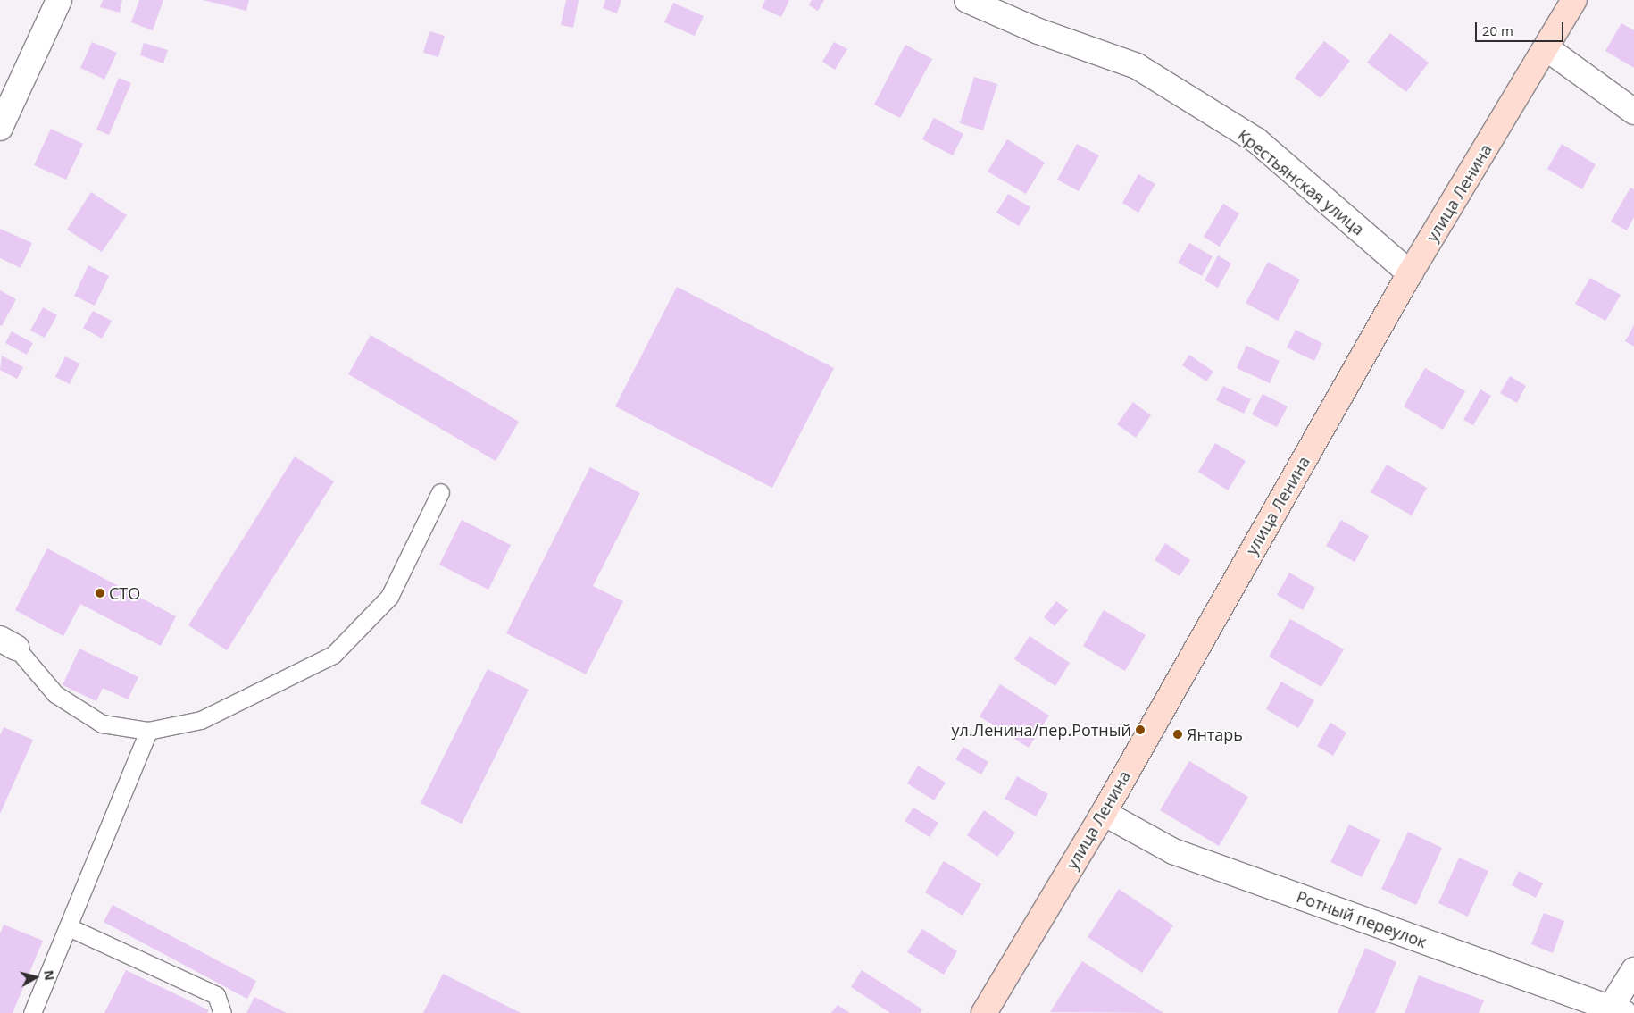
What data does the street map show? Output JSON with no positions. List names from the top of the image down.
{
  "streets": {
    "main road": ["улица Ленина"],
    "street": ["Крестьянская улица", "Ротный переулок"]
  },
  "crossings": [
    ["Крестьянская улица", "улица Ленина"],
    ["улица Ленина", "Ротный переулок"]
  ],
  "places": ["СТО", "ул.Ленина/пер.Ротный", "Янтарь"],
  "scale_bar": "20 m",
  "north": "right"
}
